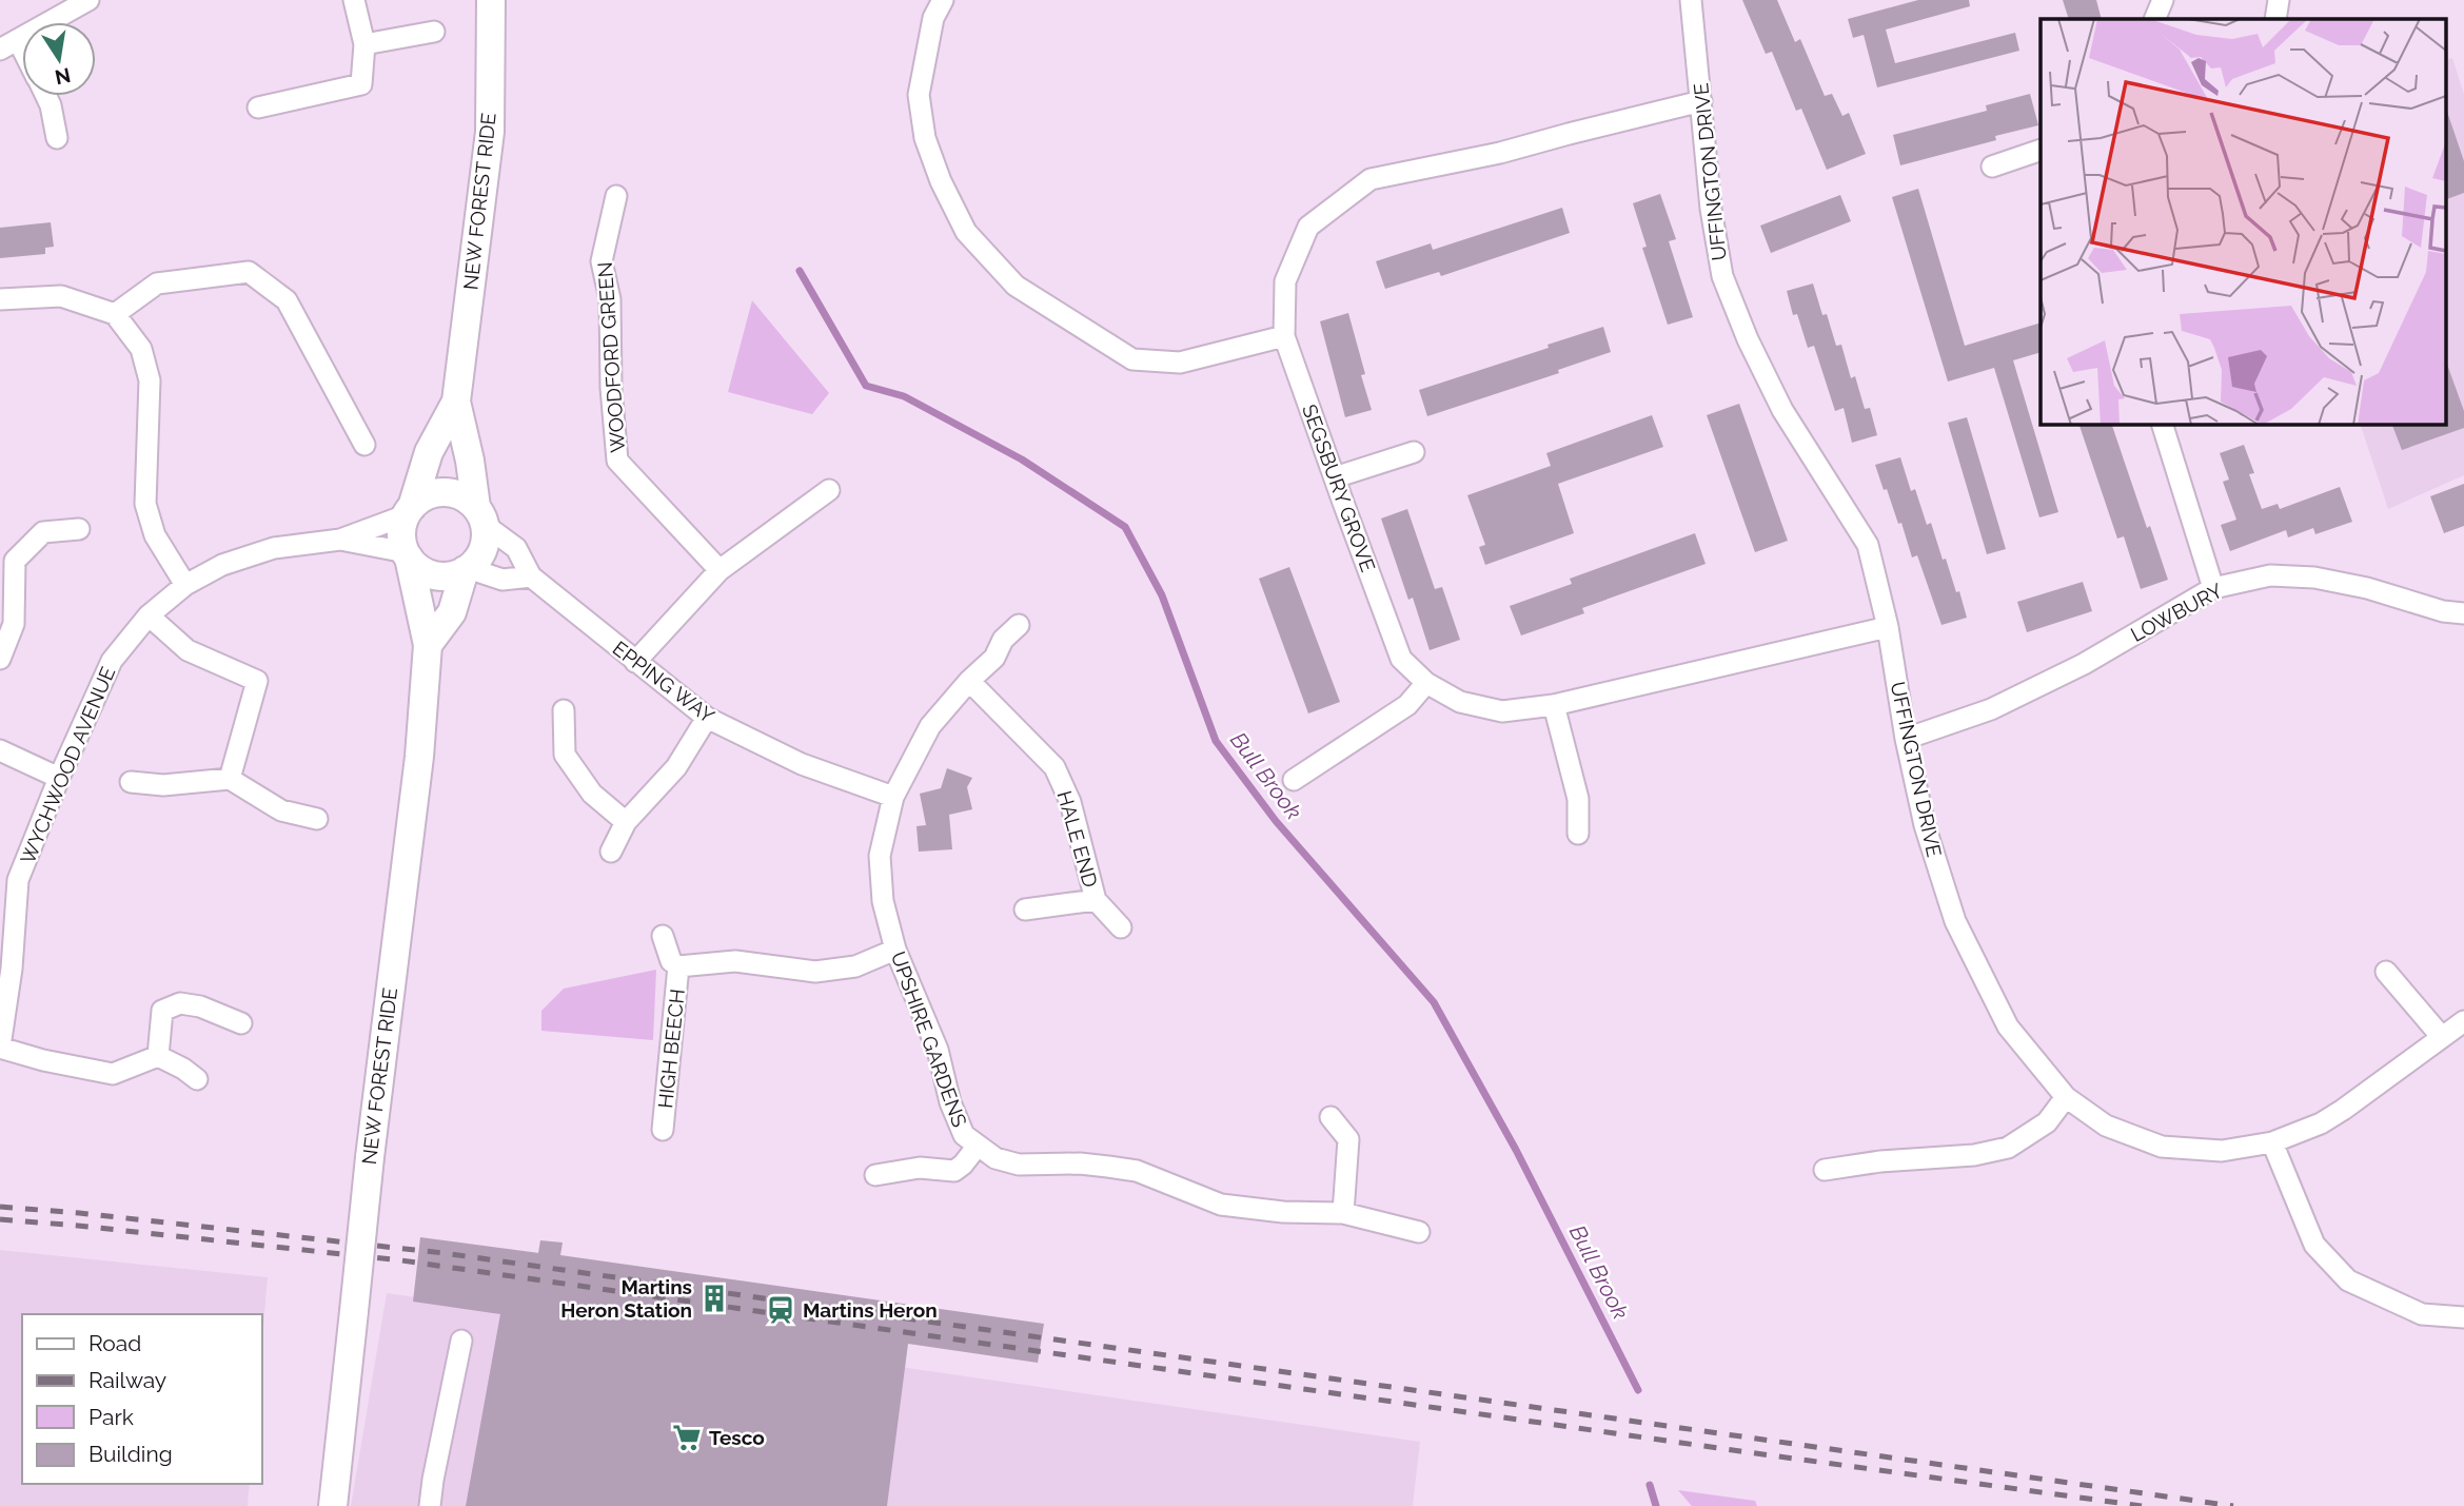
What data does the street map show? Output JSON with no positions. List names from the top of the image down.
{
  "streets": {
    "main road": ["NEW FOREST RIDE"],
    "street": [
      "UFFINGTON DRIVE",
      "WOODFORD GREEN",
      "SEGSBURY GROVE",
      "LOWBURY",
      "EPPING WAY",
      "WYCHWOOD AVENUE",
      "HALE END",
      "UPSHIRE GARDENS",
      "HIGH BEECH"
    ]
  },
  "crossings": [
    ["UFFINGTON DRIVE", "SEGSBURY GROVE"],
    ["UFFINGTON DRIVE", "LOWBURY"],
    ["NEW FOREST RIDE", "EPPING WAY"],
    ["NEW FOREST RIDE", "WYCHWOOD AVENUE"],
    ["EPPING WAY", "WYCHWOOD AVENUE"],
    ["EPPING WAY", "UPSHIRE GARDENS"],
    ["UPSHIRE GARDENS", "HIGH BEECH"]
  ],
  "water": ["Bull Brook"],
  "places": {
    "building": ["Martins Heron Station"],
    "station": ["Martins Heron"],
    "supermarket": ["Tesco"]
  },
  "legend": [
    "Road",
    "Railway",
    "Park",
    "Building"
  ],
  "north": "bottom"
}
